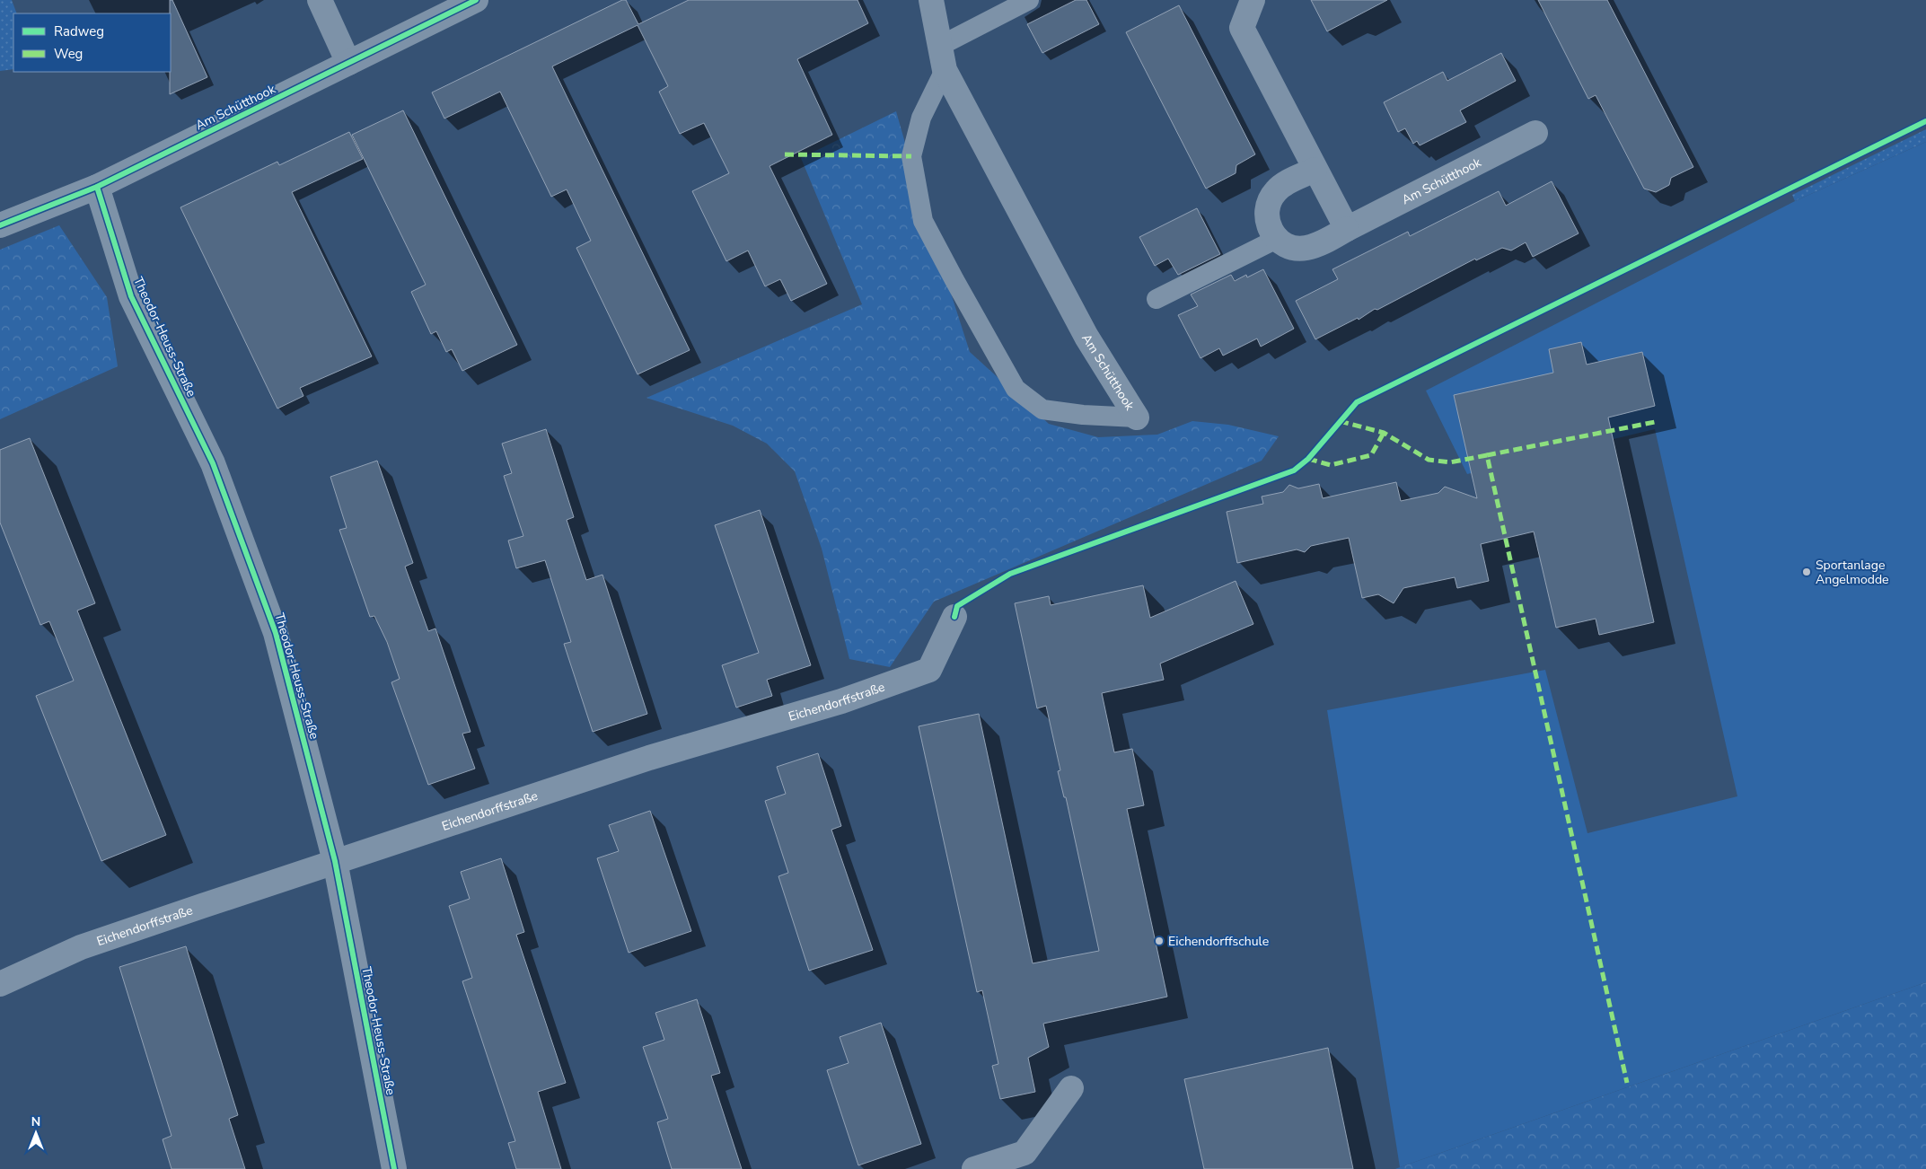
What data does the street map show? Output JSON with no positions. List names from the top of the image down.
{
  "streets": {
    "street": ["Am Schütthook", "Theodor-Heuss-Straße", "Eichendorffstraße"]
  },
  "crossings": [
    ["Am Schütthook", "Theodor-Heuss-Straße"],
    ["Theodor-Heuss-Straße", "Eichendorffstraße"]
  ],
  "places": ["Sportanlage Angelmodde", "Eichendorffschule"],
  "legend": ["Radweg", "Weg"],
  "north": "top"
}
